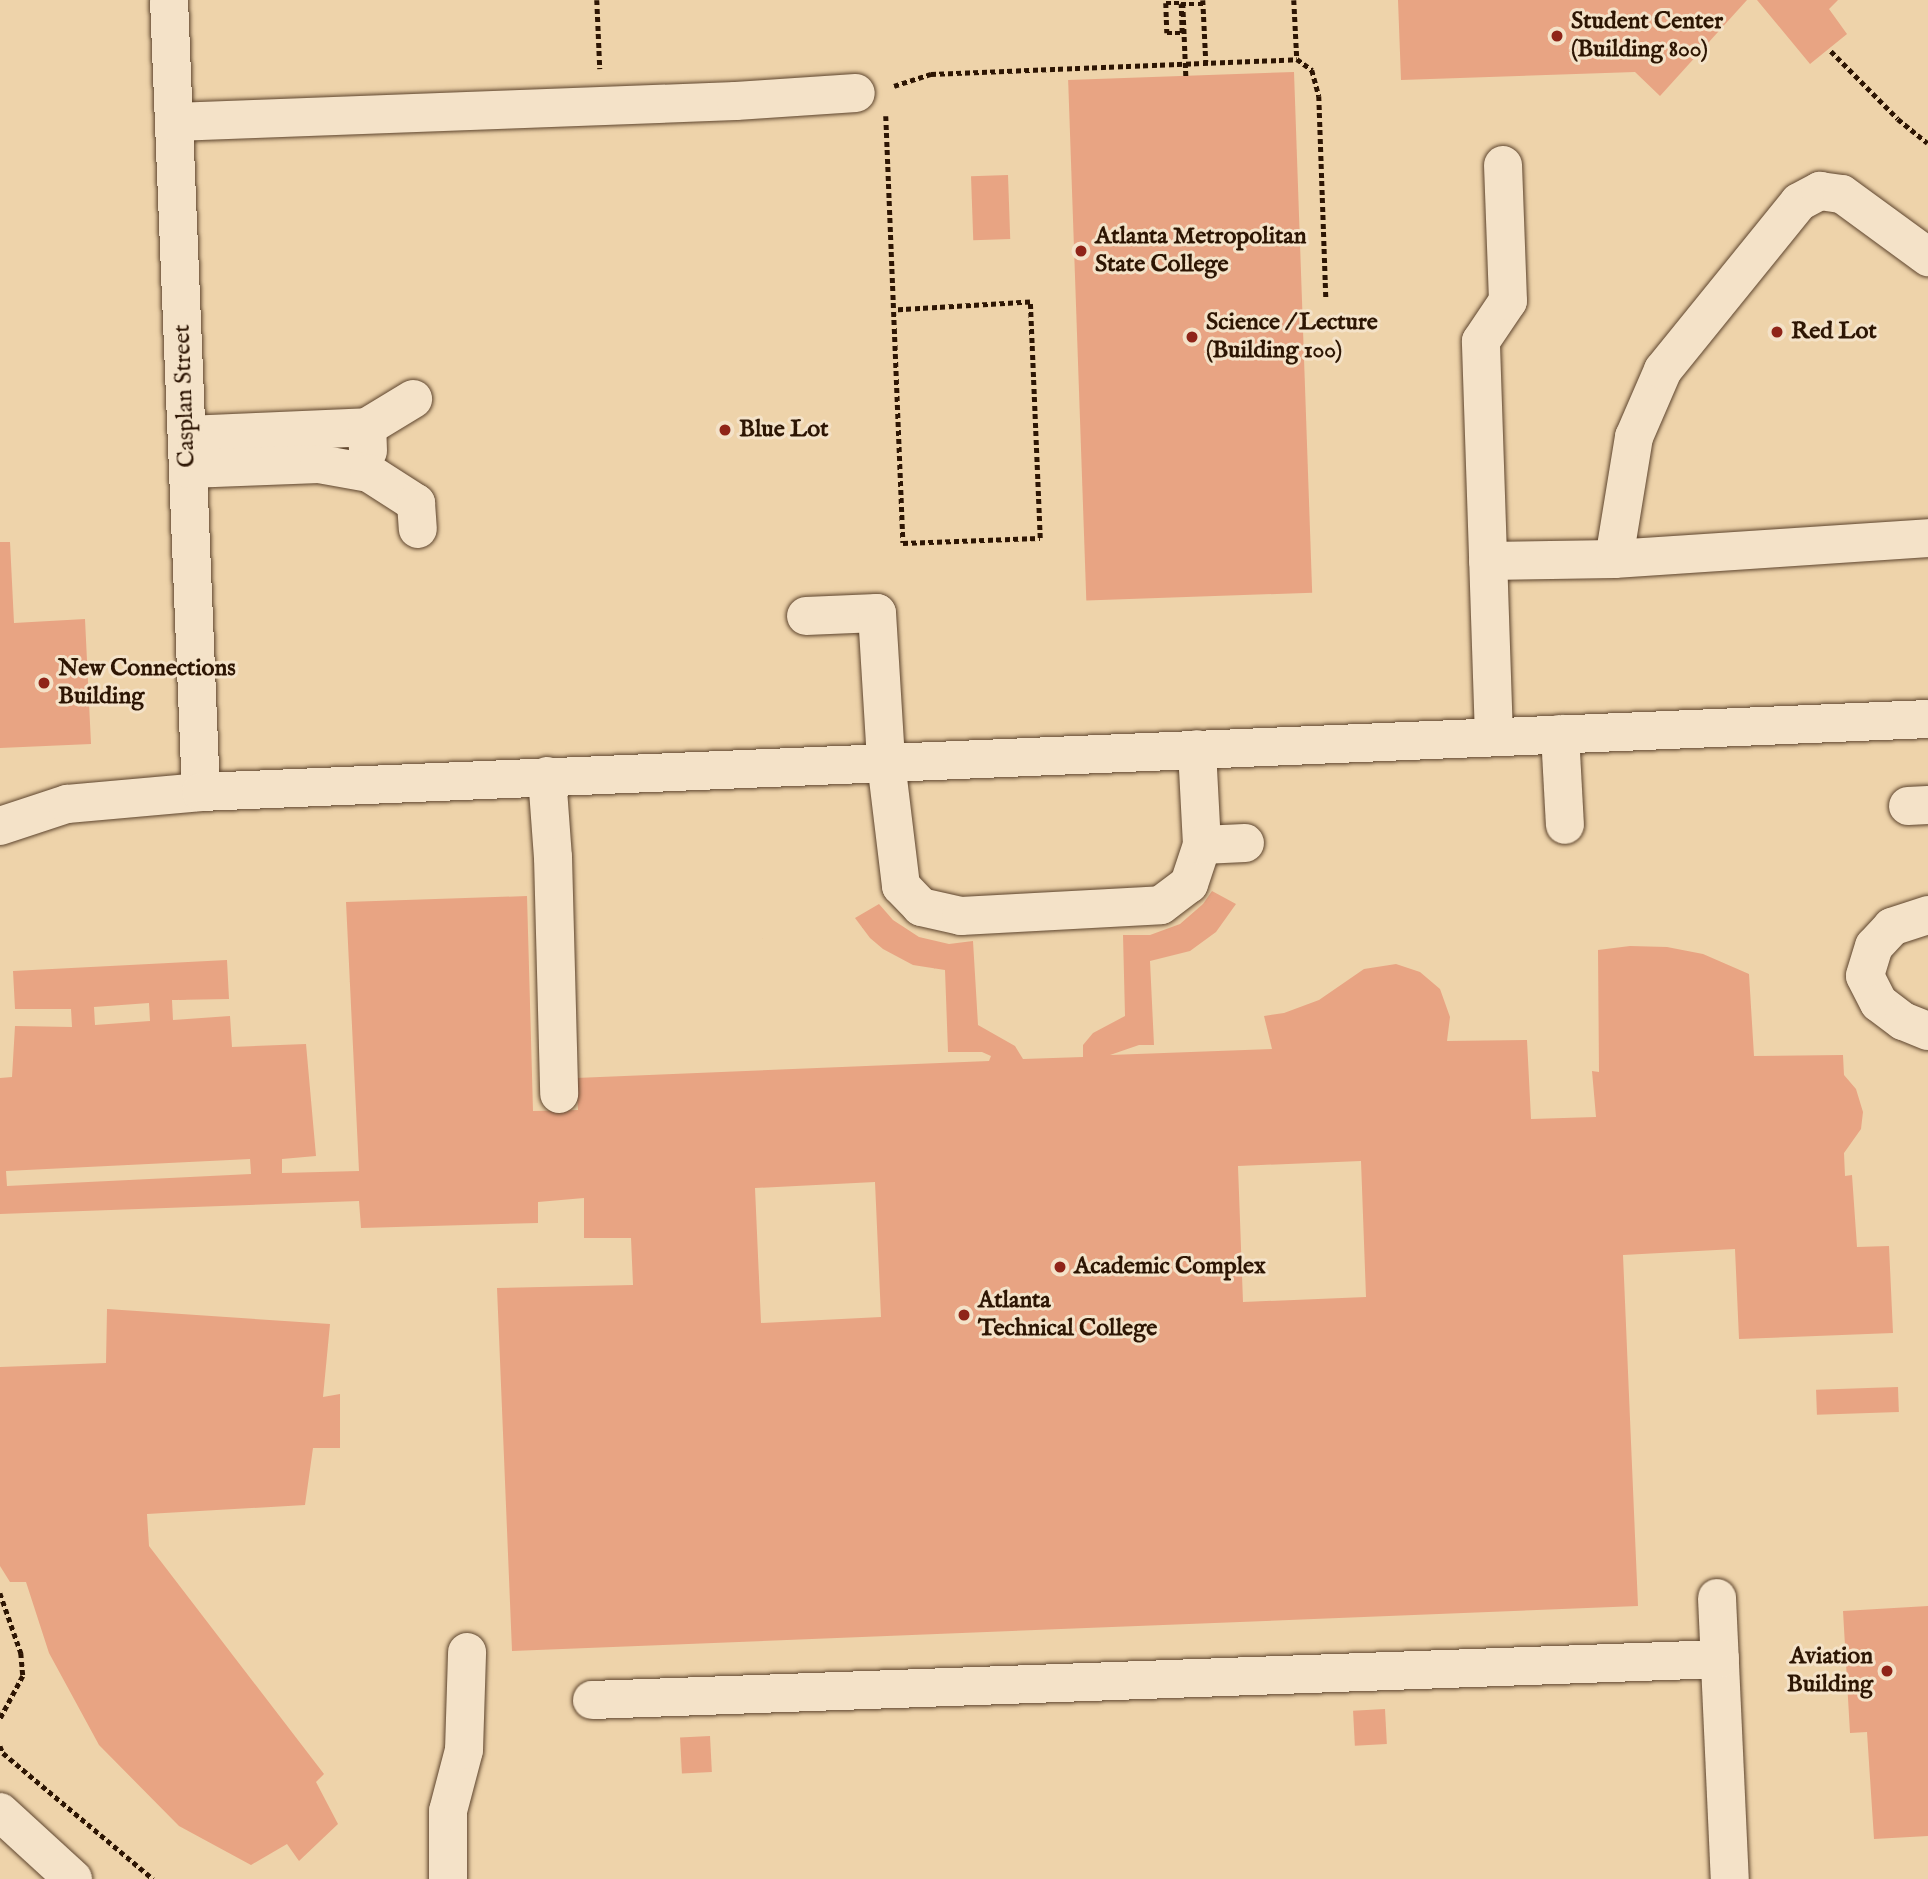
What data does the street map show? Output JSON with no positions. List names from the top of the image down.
{
  "streets": {
    "street": ["Casplan Street"]
  },
  "places": [
    "Student Center (Building 800)",
    "Atlanta Metropolitan State College",
    "Red Lot",
    "Science / Lecture (Building 100)",
    "Blue Lot",
    "New Connections Building",
    "Academic Complex",
    "Atlanta Technical College",
    "Aviation Building"
  ]
}
